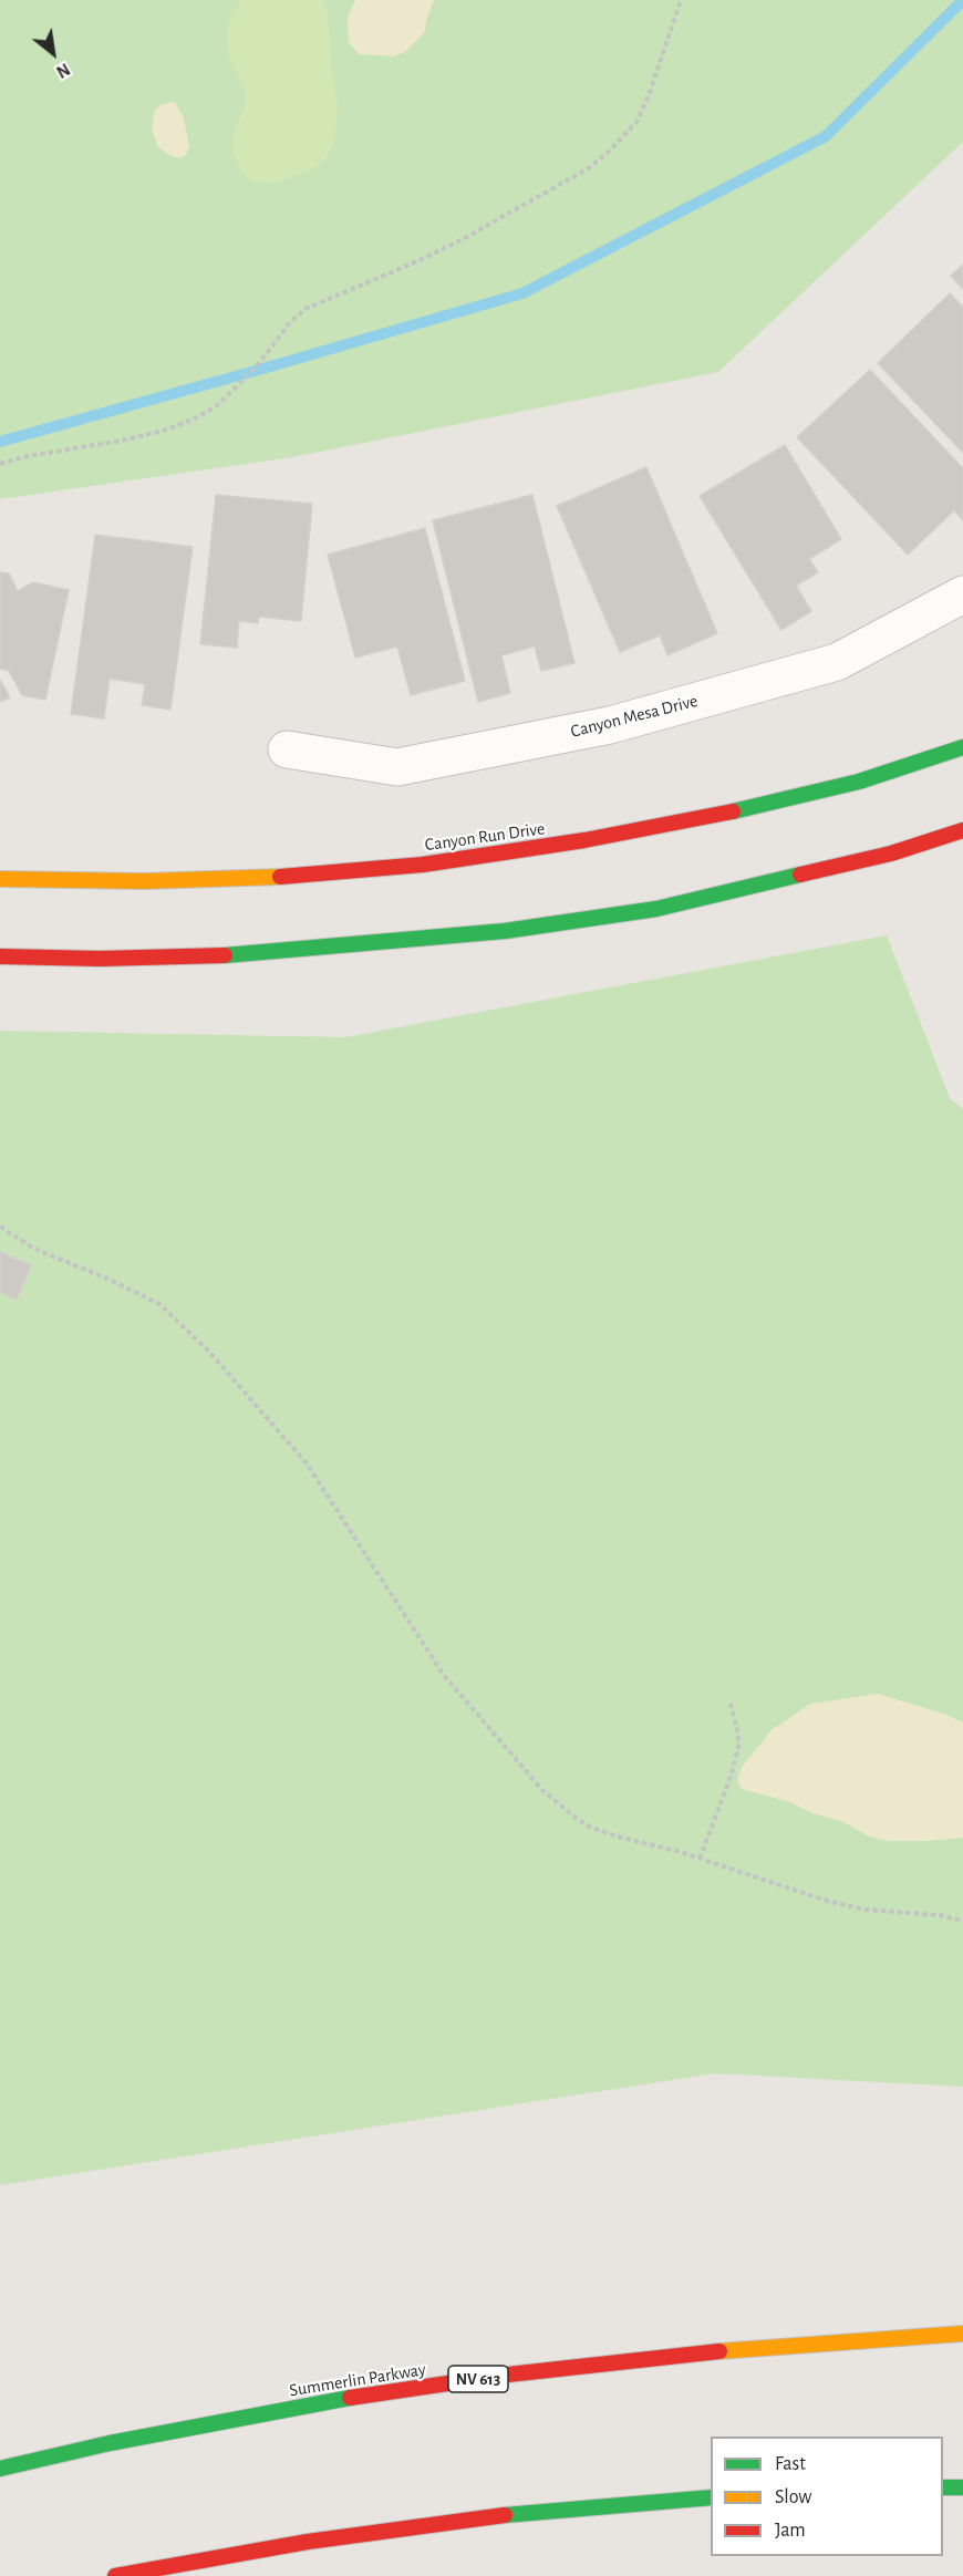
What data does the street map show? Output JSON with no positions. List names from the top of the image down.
{
  "streets": {
    "main road": ["Canyon Run Drive", "NV 613", "Summerlin Parkway"],
    "street": ["Canyon Mesa Drive"]
  },
  "legend": ["Fast", "Slow", "Jam"],
  "north": "bottom right"
}
